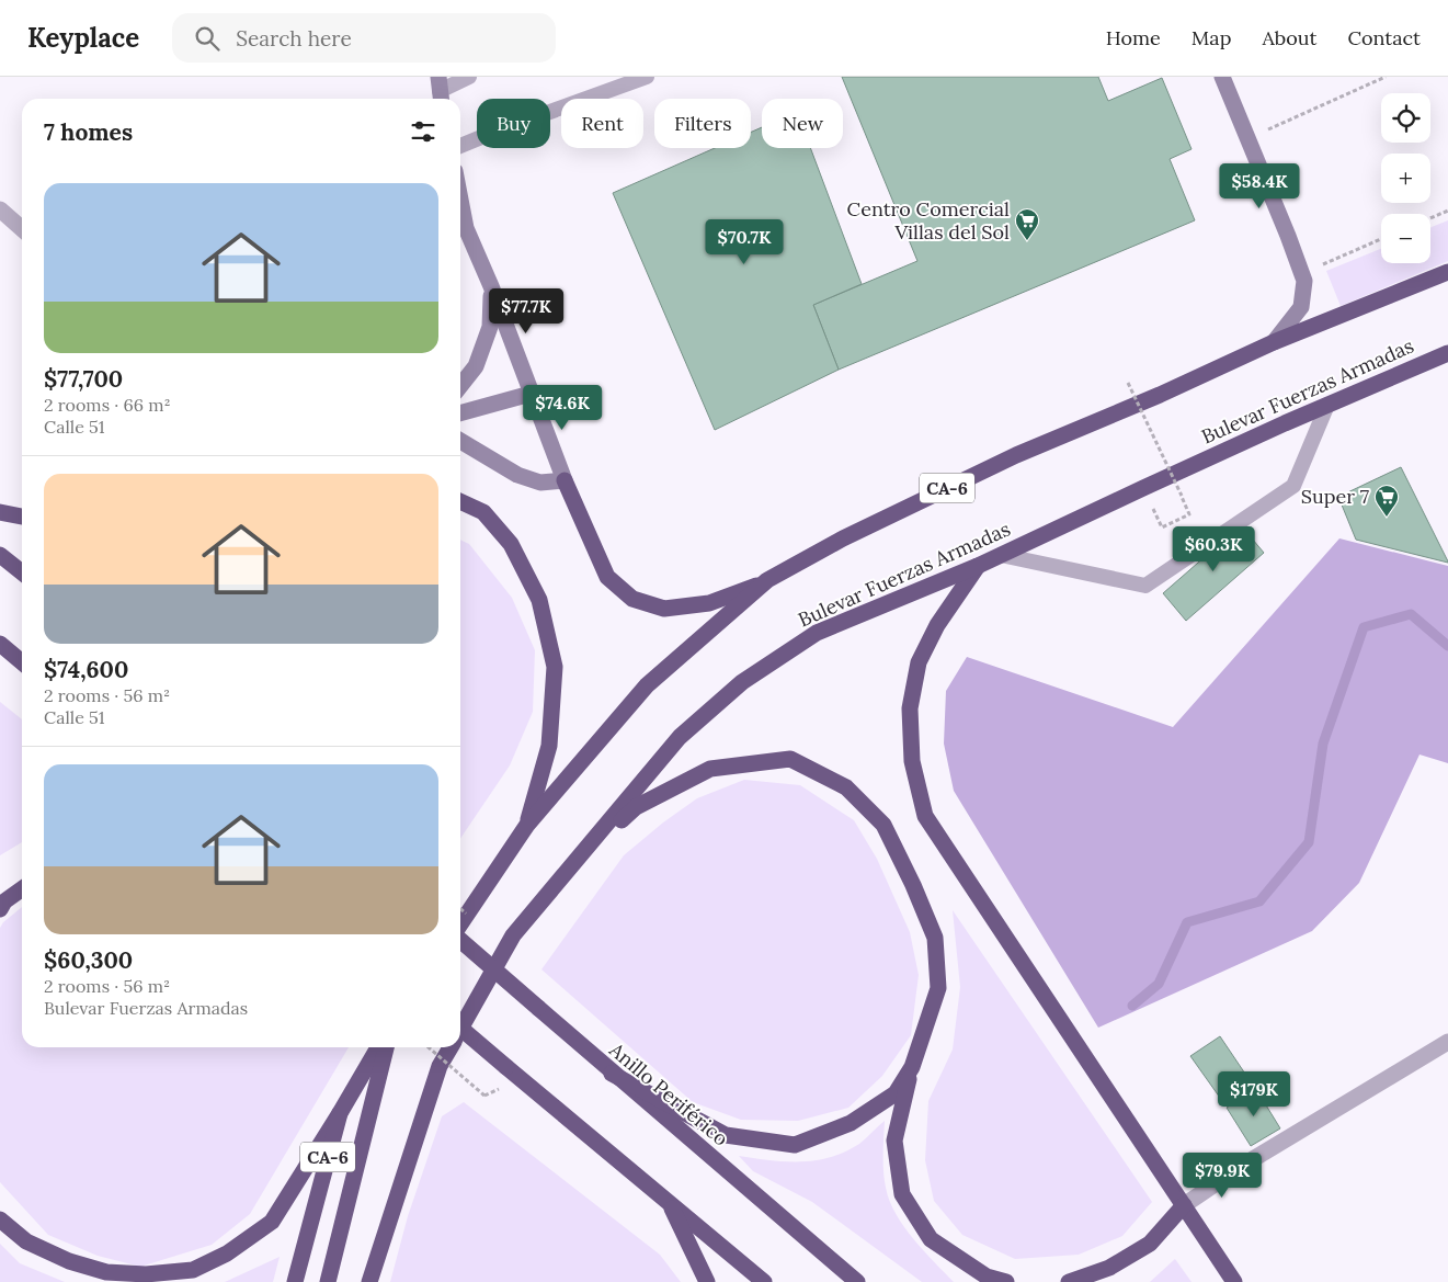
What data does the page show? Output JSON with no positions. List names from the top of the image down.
{
  "streets": {
    "highway": ["Bulevar Fuerzas Armadas", "CA-6", "Anillo Periférico"]
  },
  "places": {
    "supermarket": ["Centro Comercial Villas del Sol", "Super 7"]
  },
  "page": {
    "header": "Keyplace",
    "search": "Search here",
    "nav": [
      "Home",
      "Map",
      "About",
      "Contact"
    ],
    "map_buttons": ["+", "−"],
    "chip": [
      "Buy",
      "Rent",
      "Filters",
      "New"
    ],
    "heading": "7 homes",
    "price": [
      "$58.4K",
      "$70.7K",
      "$77.7K",
      "$74.6K",
      "$60.3K",
      "$179K",
      "$79.9K"
    ],
    "list": [
      {
        "name": "$77,700",
        "note": "2 rooms · 66 m² · Calle 51"
      },
      {
        "name": "$74,600",
        "note": "2 rooms · 56 m² · Calle 51"
      },
      {
        "name": "$60,300",
        "note": "2 rooms · 56 m² · Bulevar Fuerzas Armadas"
      }
    ]
  }
}
